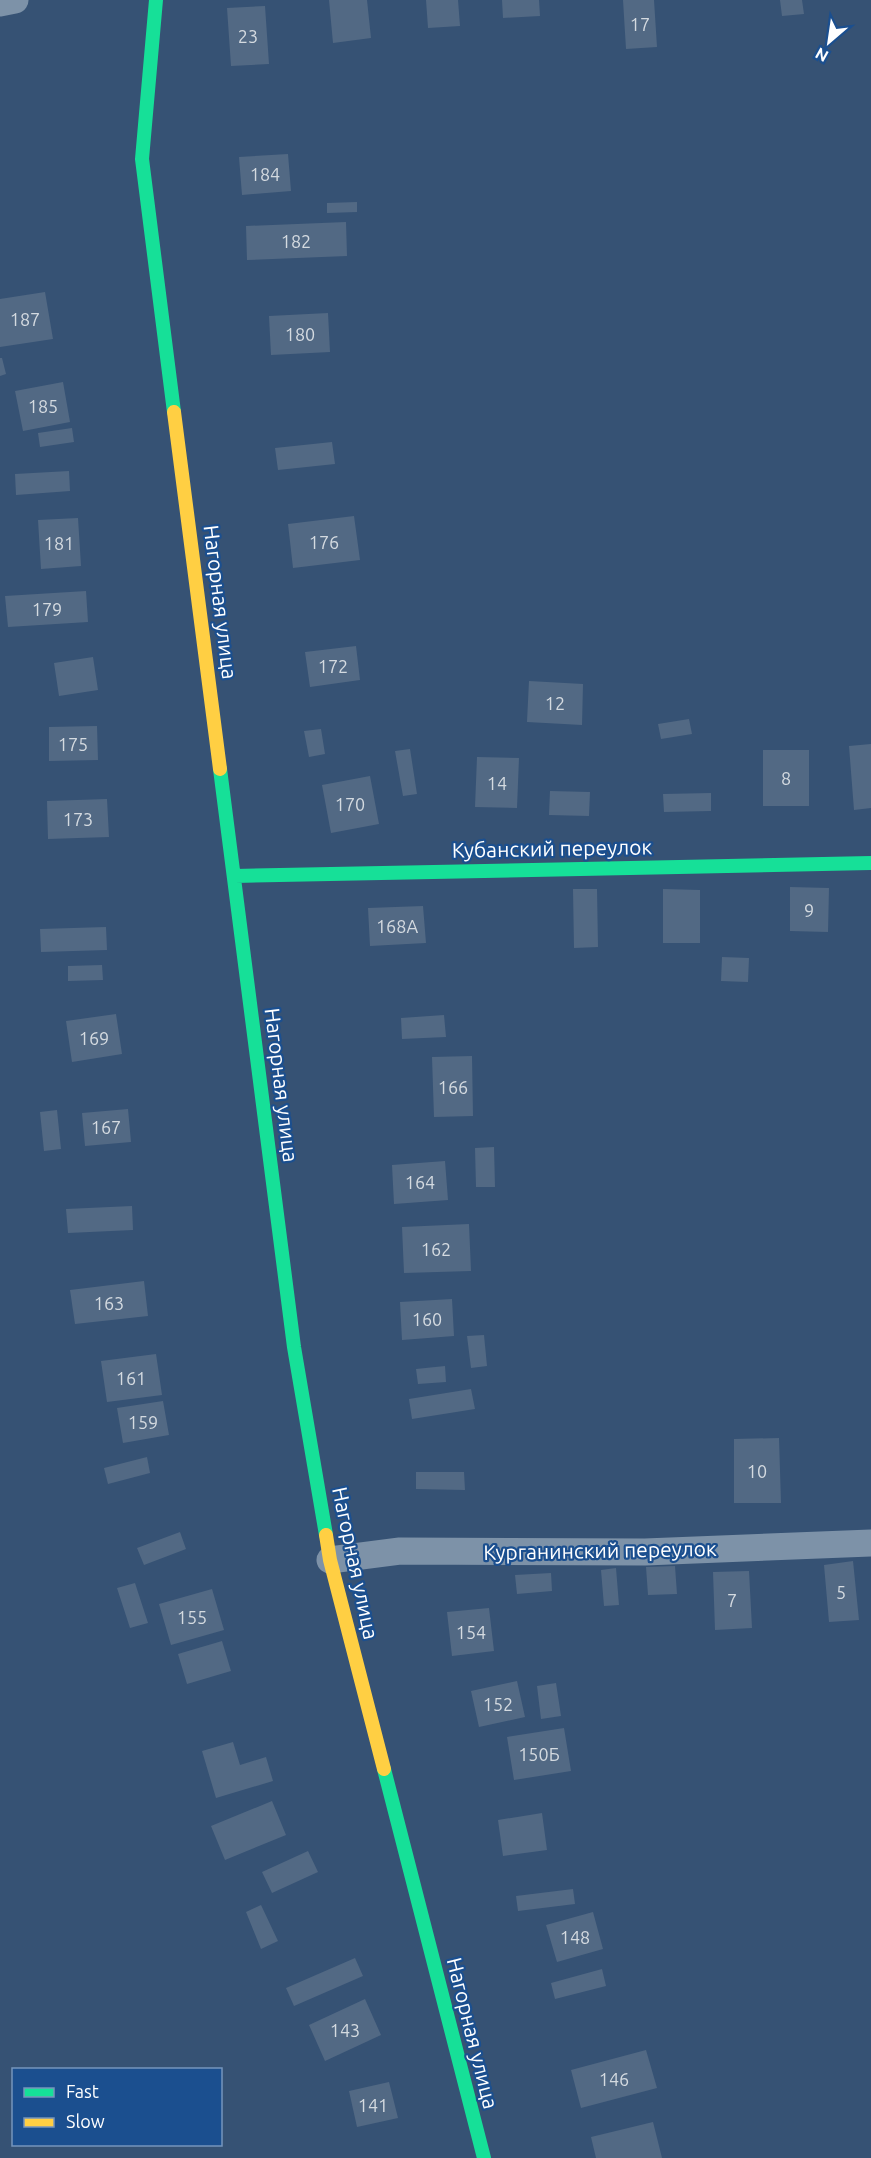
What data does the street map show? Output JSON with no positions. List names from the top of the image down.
{
  "streets": {
    "street": ["Нагорная улица", "Кубанский переулок", "Курганинский переулок"]
  },
  "crossings": [
    ["Нагорная улица", "Кубанский переулок"],
    ["Нагорная улица", "Курганинский переулок"]
  ],
  "house_numbers": [
    "17",
    "23",
    "184",
    "182",
    "187",
    "180",
    "185",
    "176",
    "181",
    "179",
    "172",
    "12",
    "175",
    "8",
    "14",
    "170",
    "173",
    "9",
    "168А",
    "169",
    "166",
    "167",
    "164",
    "162",
    "163",
    "160",
    "161",
    "159",
    "10",
    "5",
    "7",
    "155",
    "154",
    "152",
    "150Б",
    "148",
    "143",
    "146",
    "141"
  ],
  "legend": ["Fast", "Slow"],
  "north": "bottom left"
}
